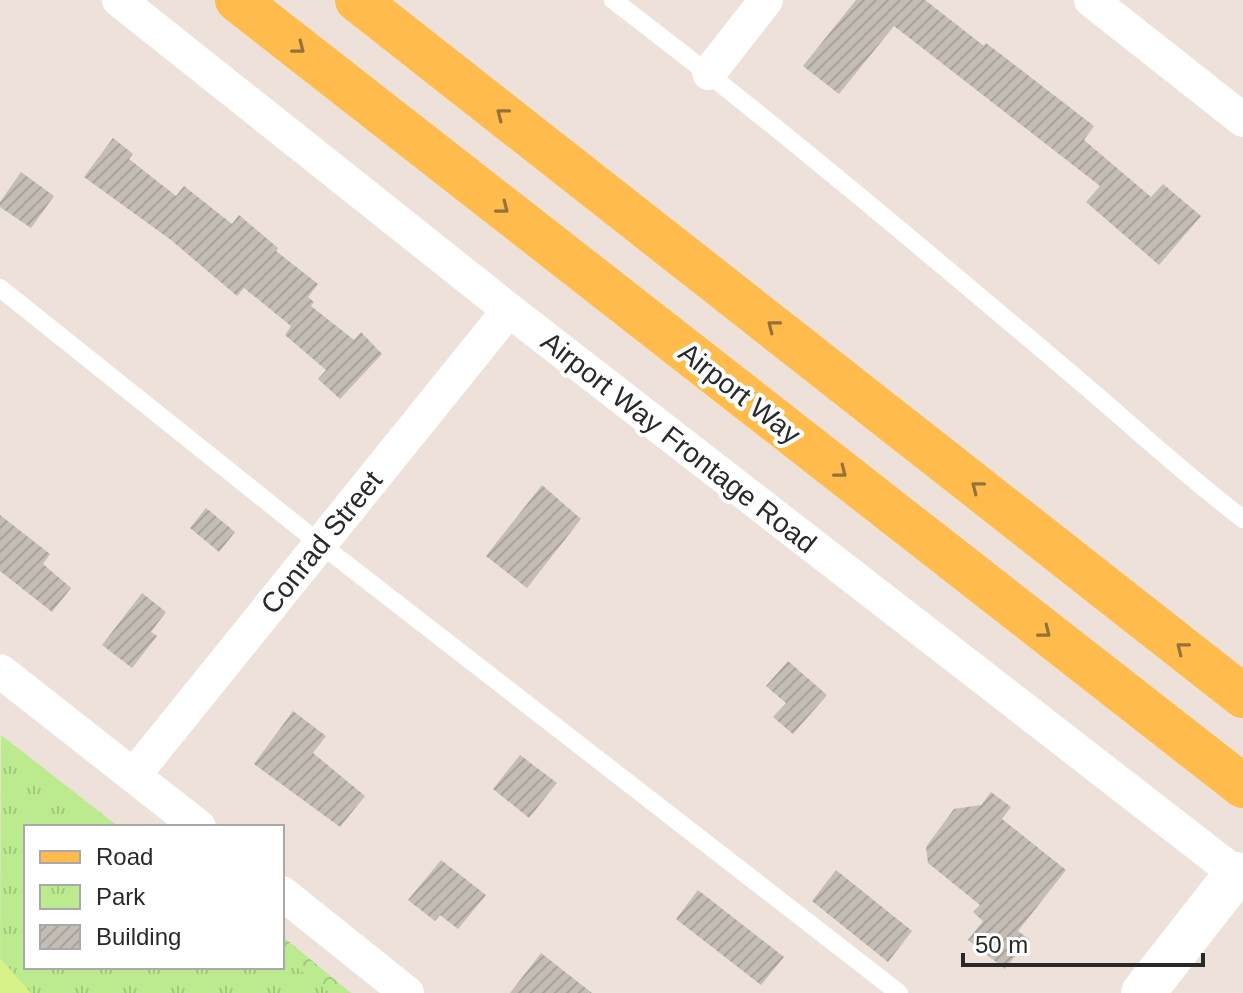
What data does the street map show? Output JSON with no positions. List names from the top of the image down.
{
  "streets": {
    "main road": ["Airport Way"],
    "street": ["Airport Way Frontage Road", "Conrad Street"]
  },
  "crossings": [
    ["Airport Way Frontage Road", "Conrad Street"]
  ],
  "legend": ["Road", "Park", "Building"],
  "scale_bar": "50 m"
}
